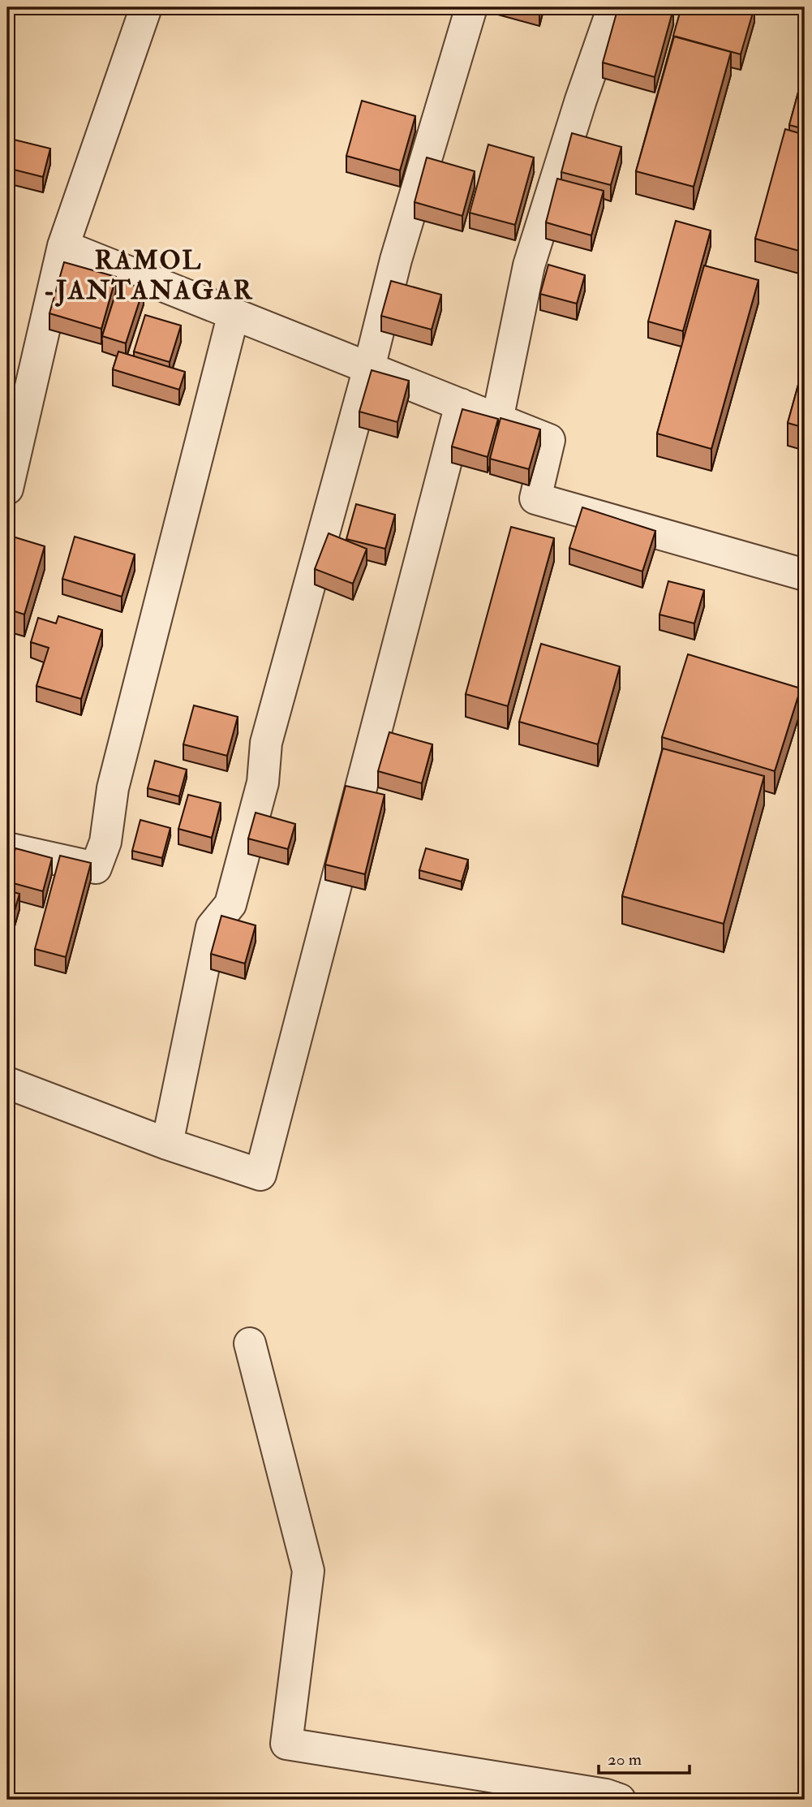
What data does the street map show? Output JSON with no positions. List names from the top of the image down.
{
  "districts": ["RAMOL -JANTANAGAR"],
  "scale_bar": "20 m"
}
